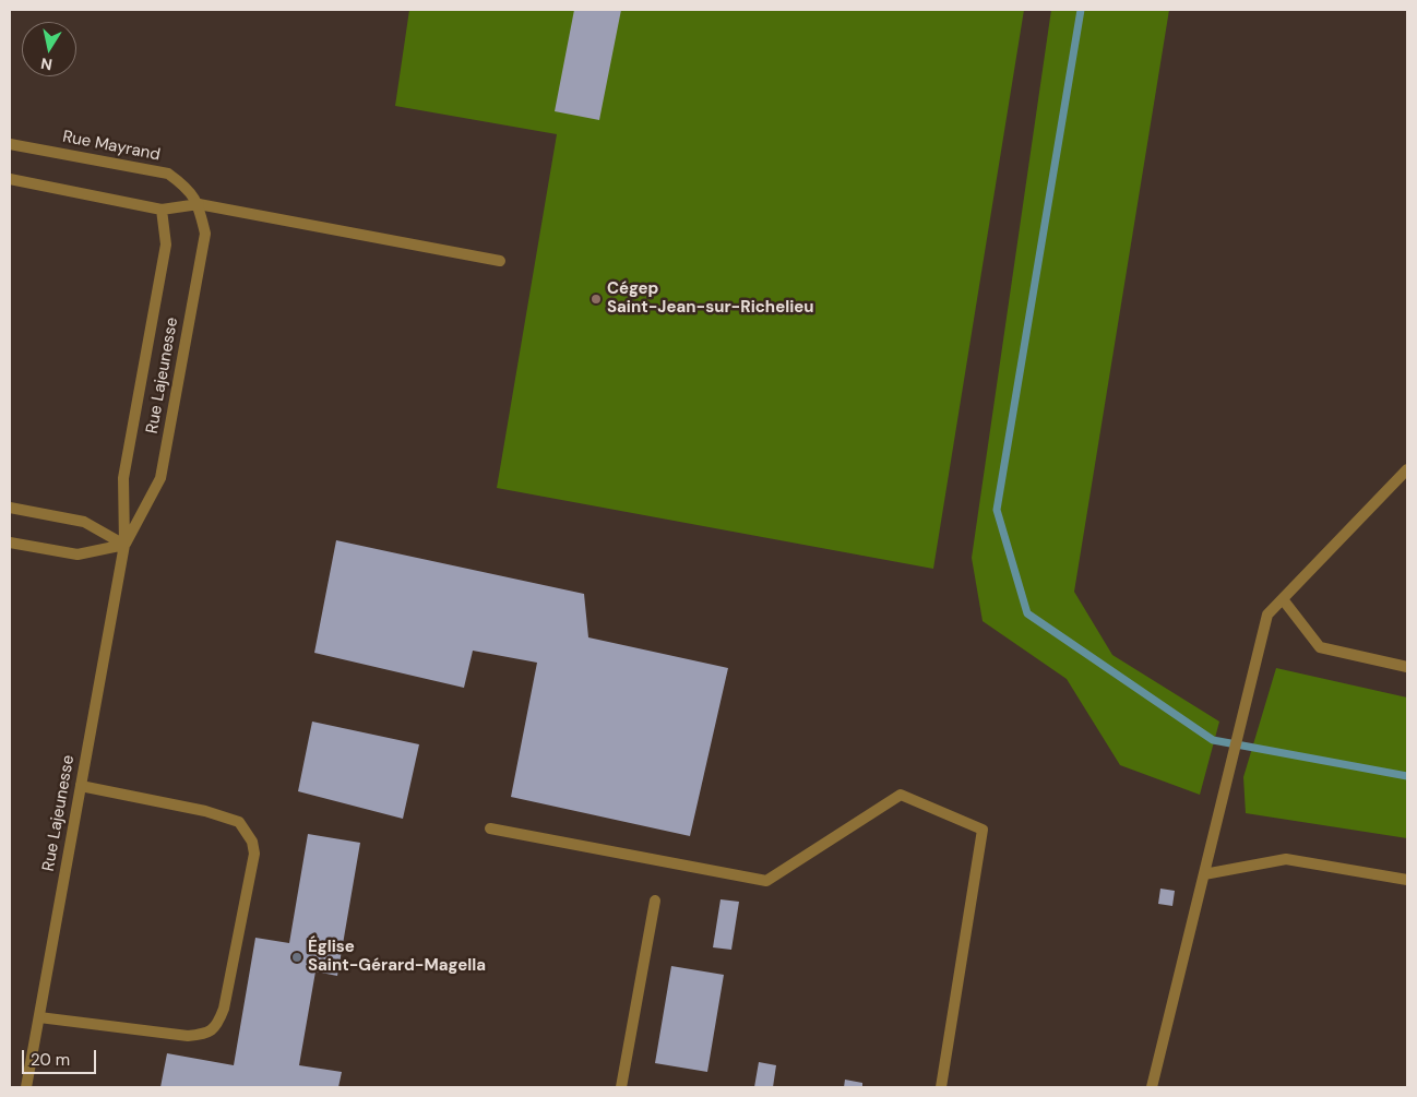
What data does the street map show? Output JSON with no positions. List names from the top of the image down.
{
  "streets": {
    "street": ["Rue Mayrand", "Rue Lajeunesse"]
  },
  "crossings": [
    ["Rue Mayrand", "Rue Lajeunesse"]
  ],
  "places": ["Cégep Saint-Jean-sur-Richelieu", "Église Saint-Gérard-Magella"],
  "scale_bar": "20 m",
  "north": "bottom"
}
